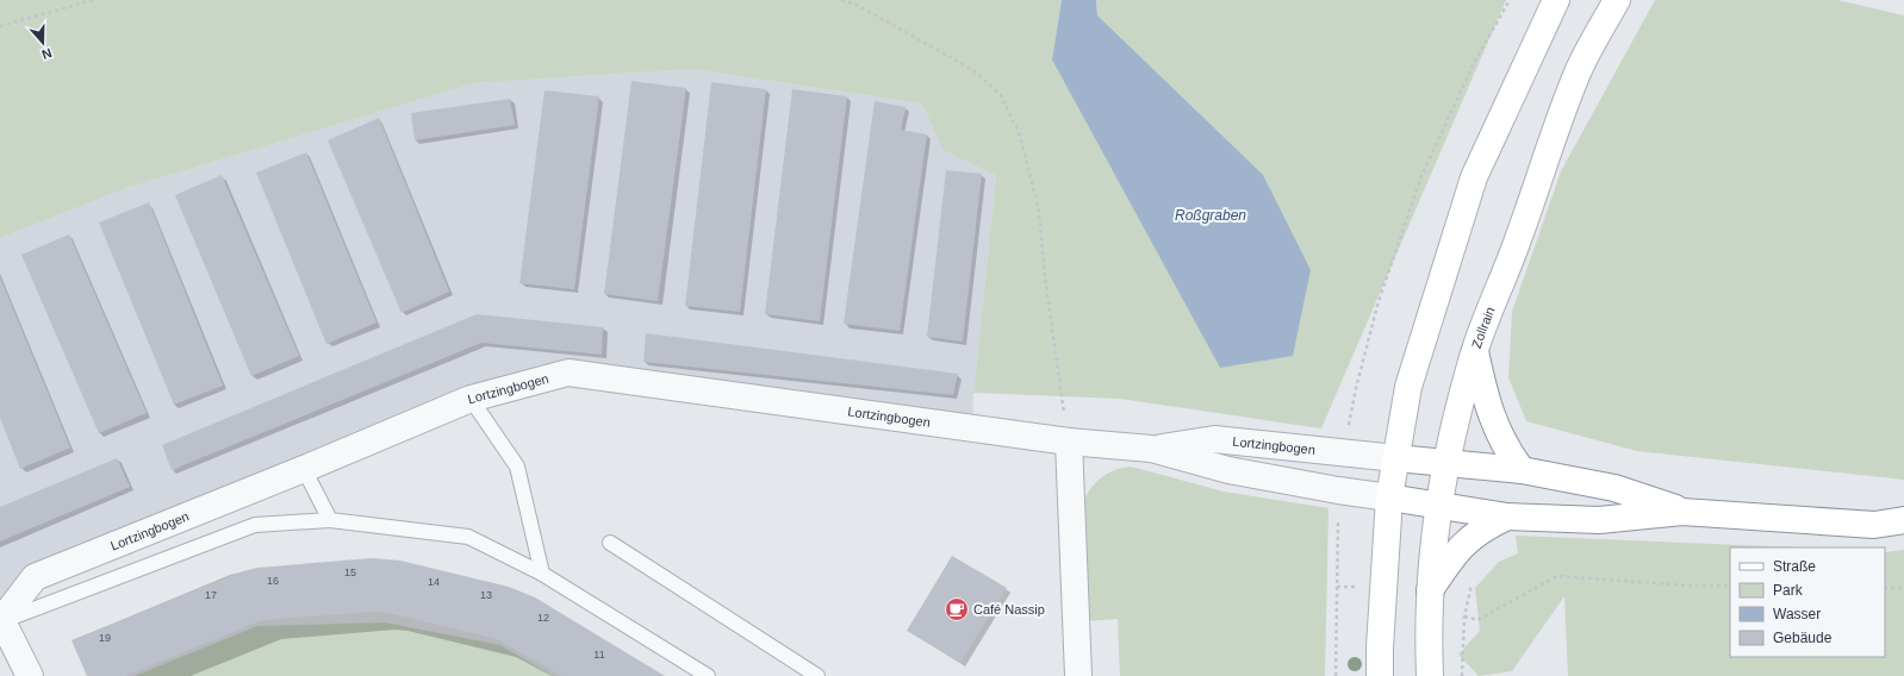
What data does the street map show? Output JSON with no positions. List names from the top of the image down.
{
  "streets": {
    "main road": ["Zollrain"],
    "street": ["Lortzingbogen"]
  },
  "water": ["Roßgraben"],
  "places": {
    "cafe": ["Café Nassip"]
  },
  "house_numbers": [
    "15",
    "16",
    "14",
    "17",
    "13",
    "12",
    "19",
    "11"
  ],
  "legend": [
    "Straße",
    "Park",
    "Wasser",
    "Gebäude"
  ],
  "north": "bottom"
}
